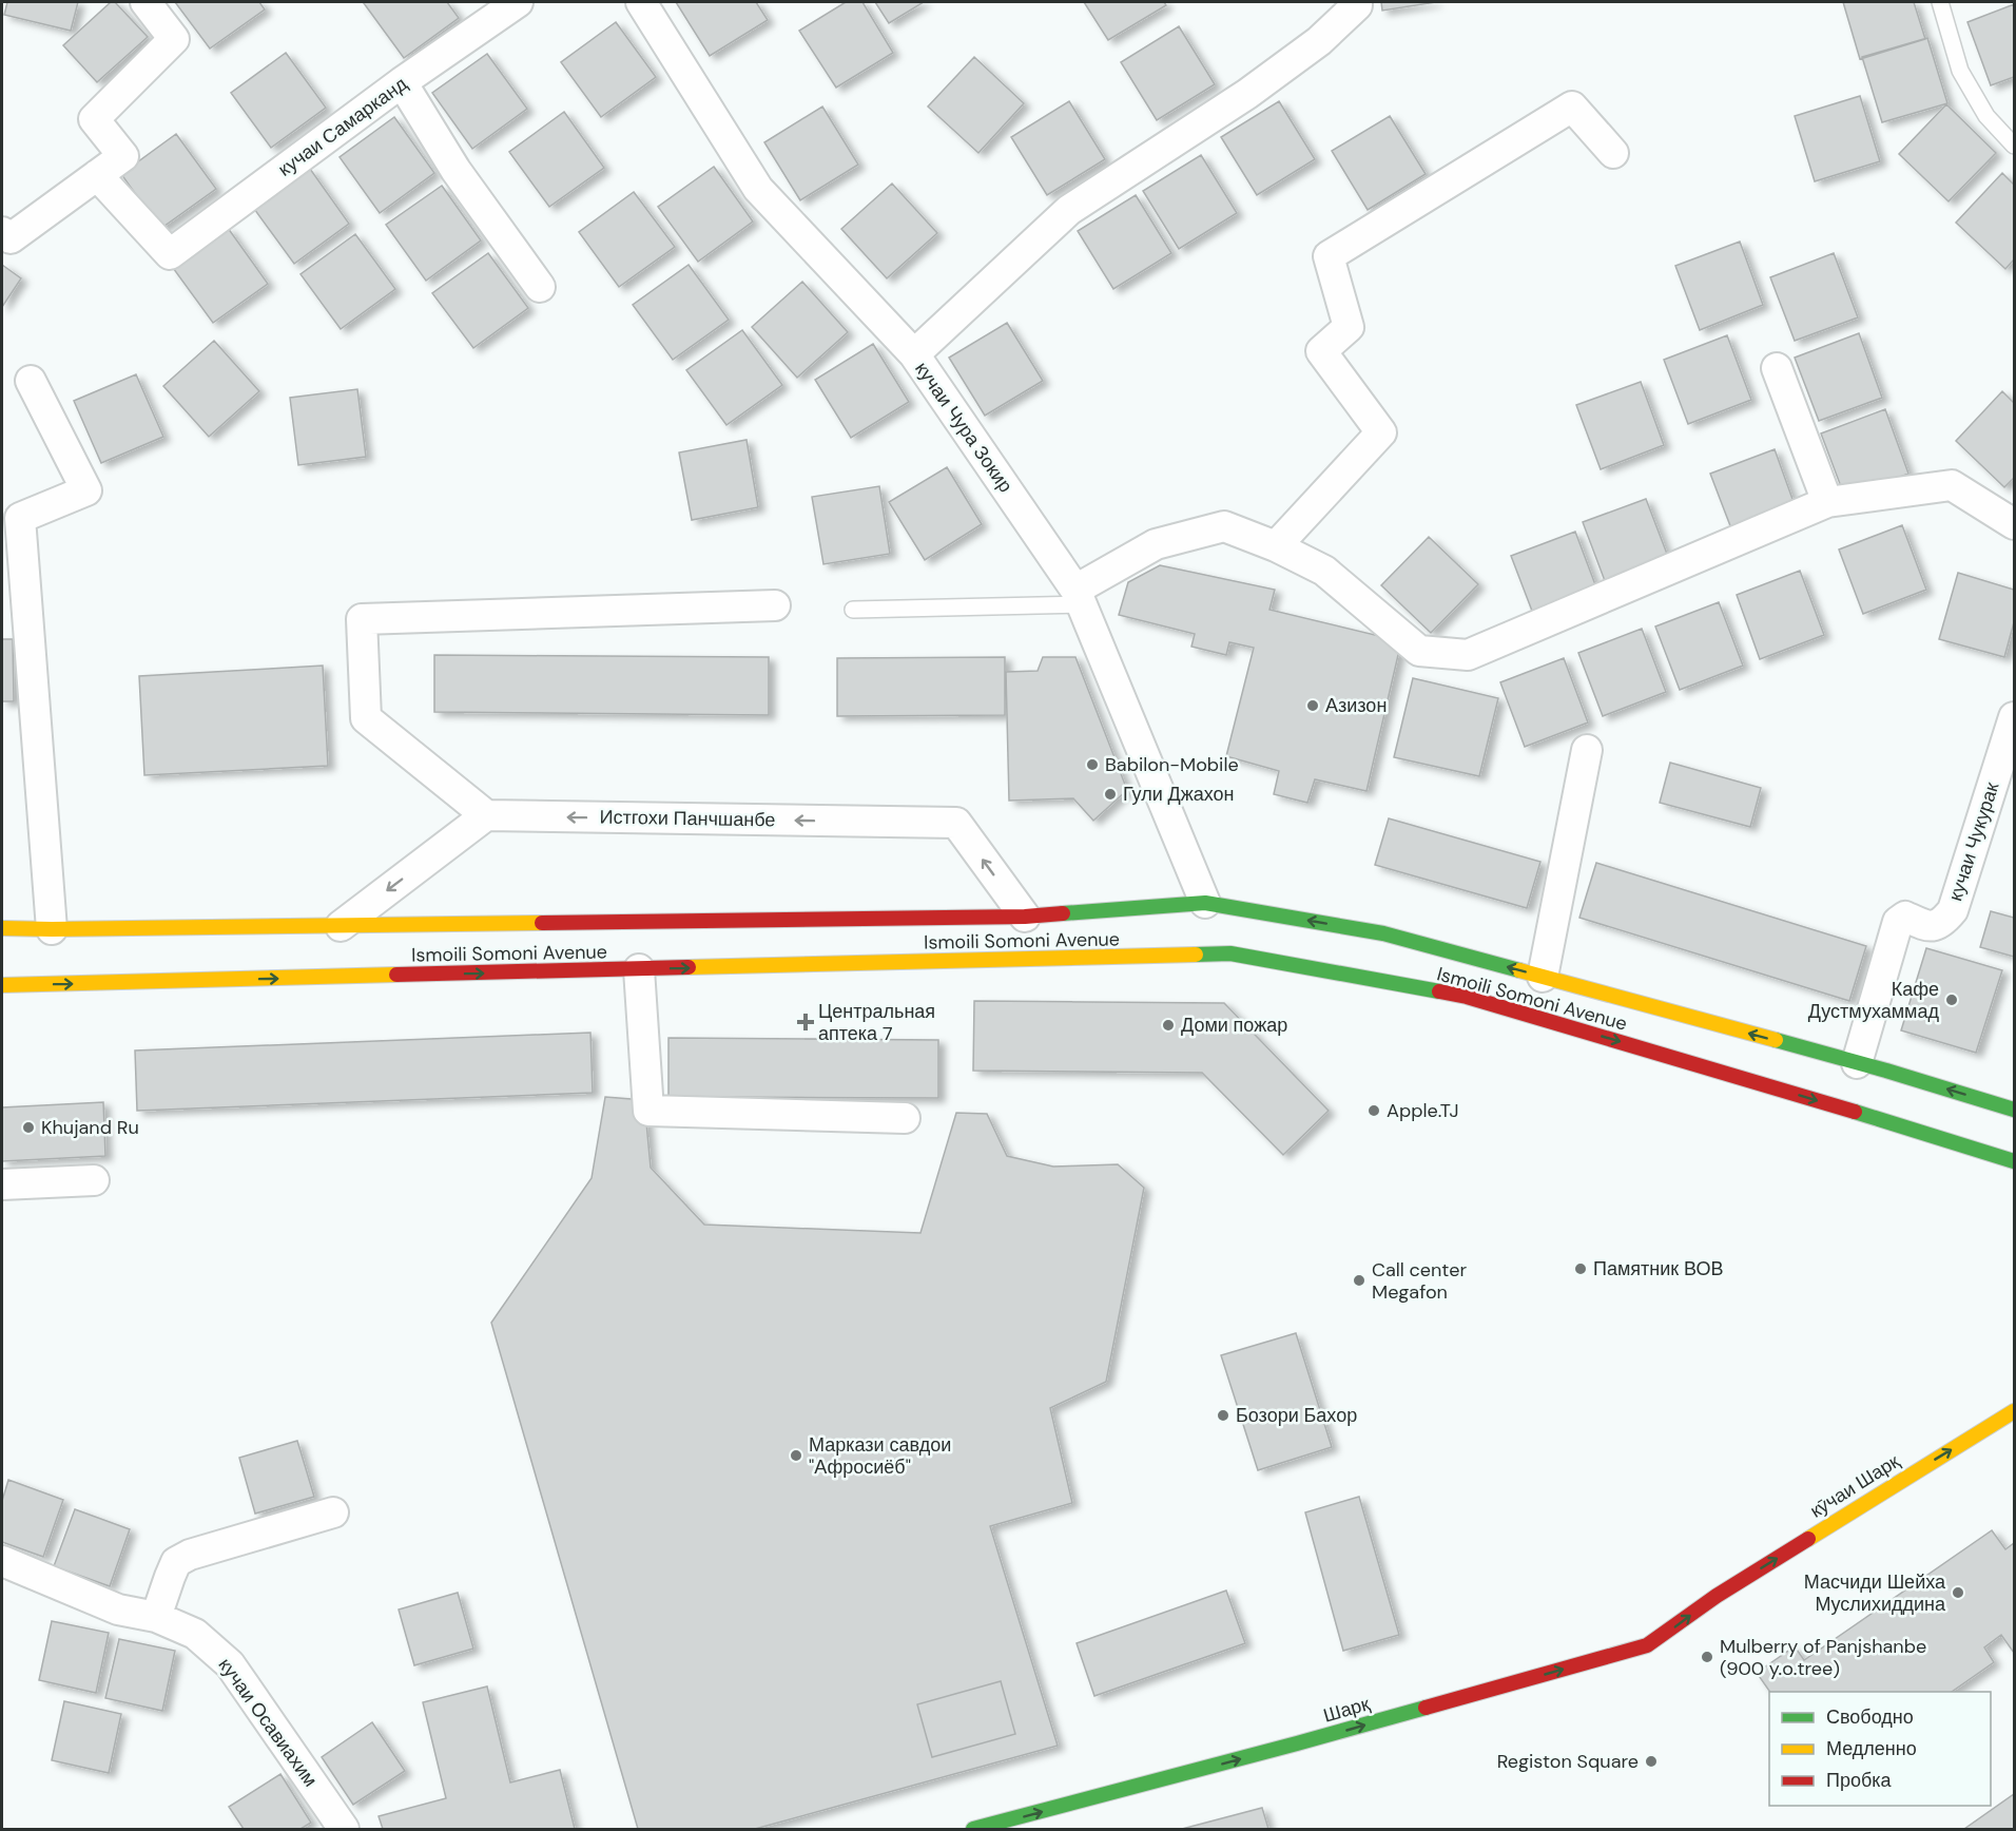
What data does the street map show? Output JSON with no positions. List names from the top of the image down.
{
  "streets": {
    "main road": ["Ismoili Somoni Avenue", "кӯчаи Шарқ", "Шарқ"],
    "street": [
      "кучаи Самарканд",
      "кучаи Чура Зокир",
      "Истгохи Панчшанбе",
      "кучаи Чукурак",
      "кучаи Осавиахим"
    ]
  },
  "crossings": [
    ["кучаи Чура Зокир", "Ismoili Somoni Avenue"],
    ["Истгохи Панчшанбе", "Ismoili Somoni Avenue"],
    ["кучаи Чукурак", "Ismoili Somoni Avenue"],
    ["кӯчаи Шарқ", "Шарқ"]
  ],
  "one_way": ["Истгохи Панчшанбе", "кӯчаи Шарқ", "Шарқ"],
  "places": {
    "other": [
      "Азизон",
      "Babilon-Mobile",
      "Гули Джахон",
      "Кафе Дустмухаммад",
      "Доми пожар",
      "Apple.TJ",
      "Khujand Ru",
      "Памятник ВОВ",
      "Call center Megafon",
      "Бозори Бахор",
      "Маркази савдои \"Афросиёб\"",
      "Масчиди Шейха Муслихиддина",
      "Mulberry of Panjshanbe (900 y.o.tree)",
      "Registon Square"
    ],
    "health": ["Центральная аптека 7"]
  },
  "legend": ["Свободно", "Медленно", "Пробка"]
}
